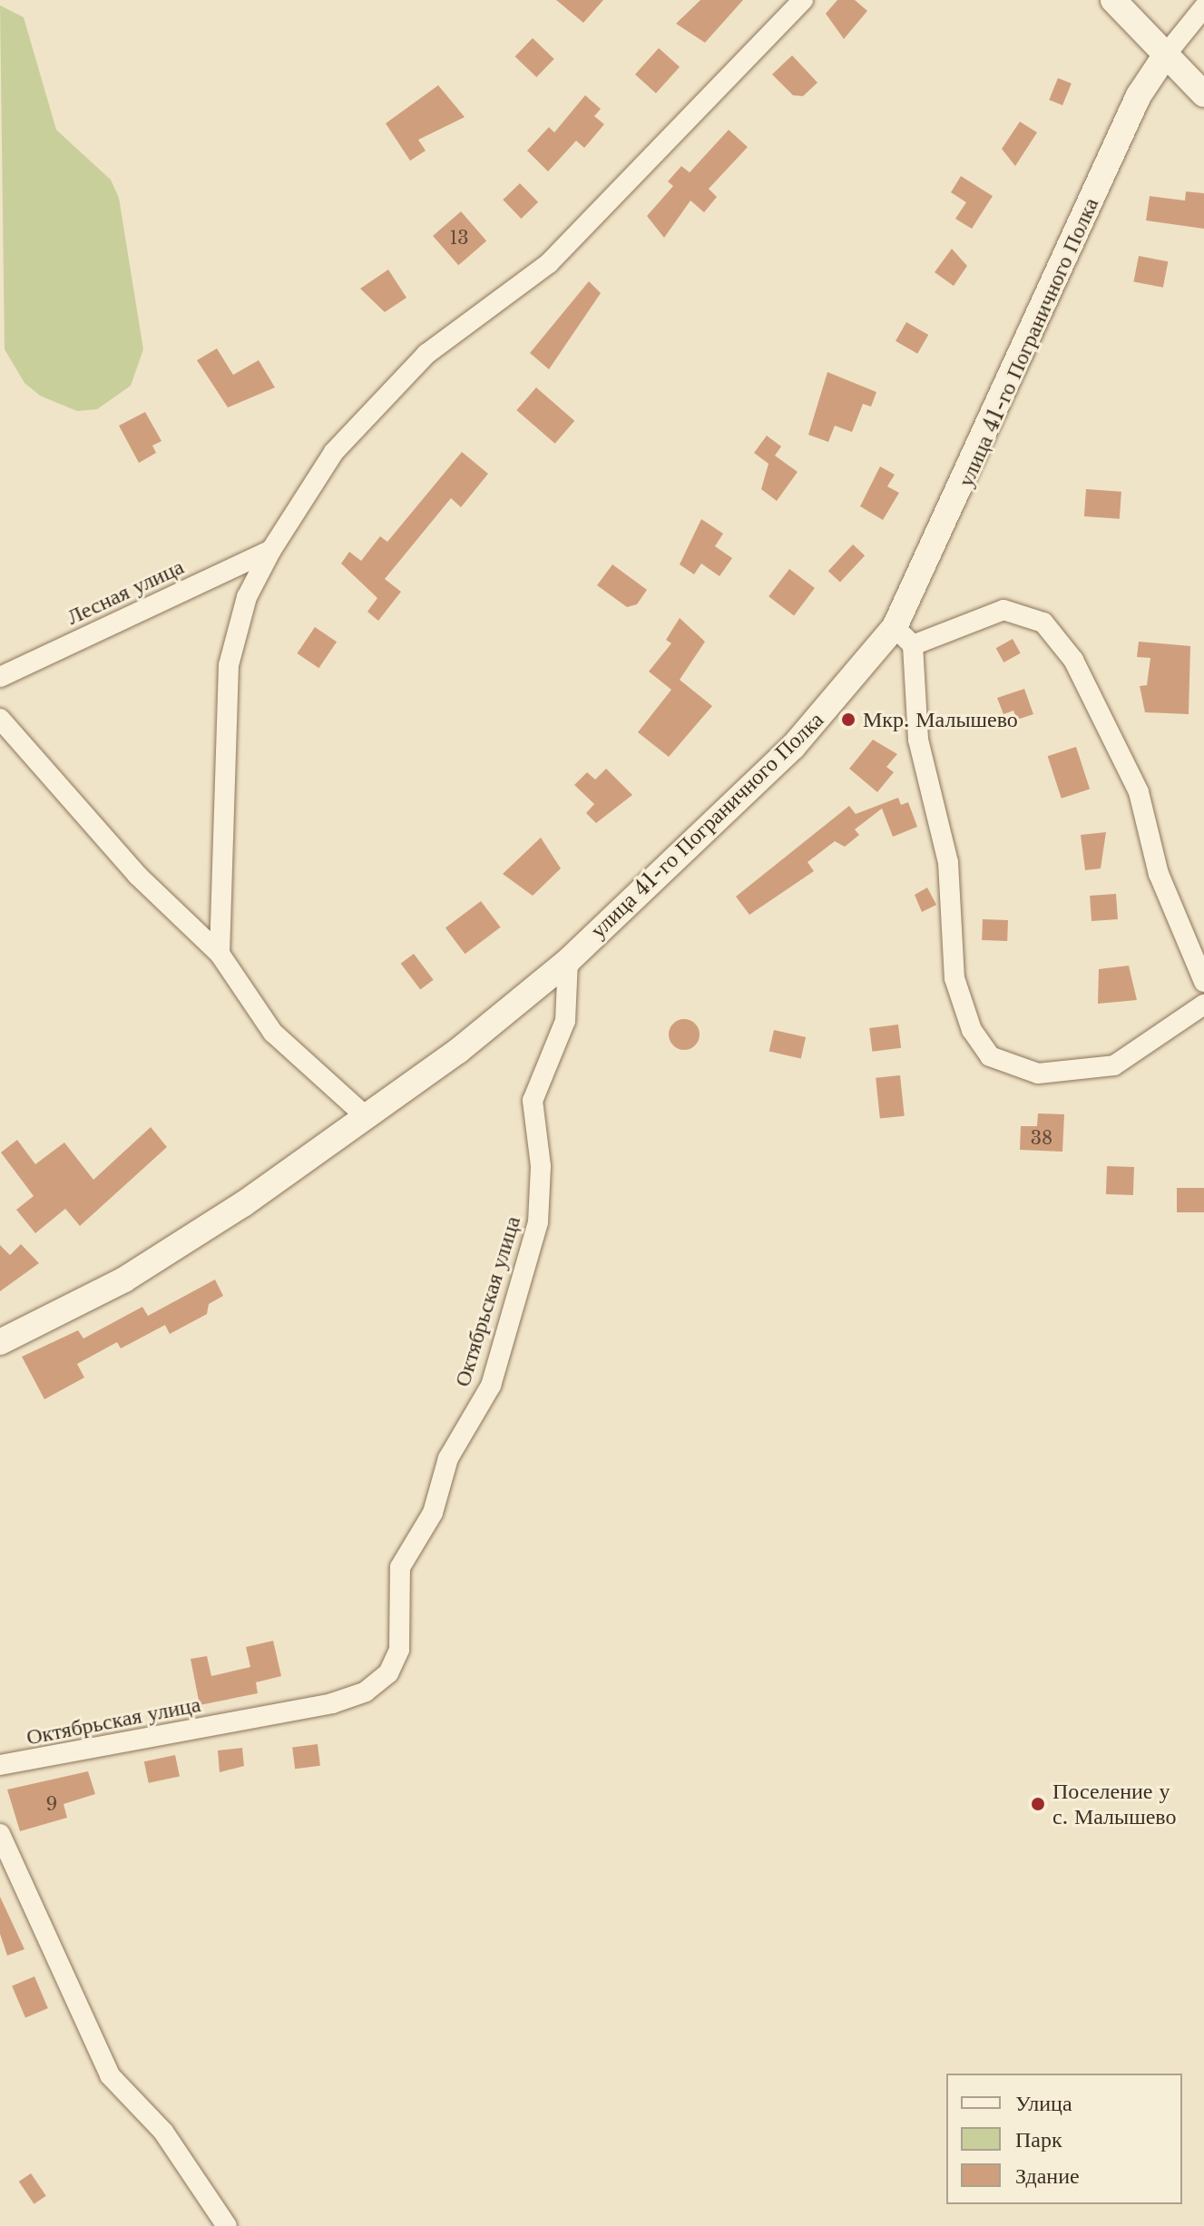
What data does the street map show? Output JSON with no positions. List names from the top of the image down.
{
  "streets": {
    "street": ["улица 41-го Пограничного Полка", "Лесная улица", "Октябрьская улица"]
  },
  "crossings": [
    ["улица 41-го Пограничного Полка", "Октябрьская улица"]
  ],
  "places": ["Мкр. Малышево", "Поселение у с. Малышево"],
  "house_numbers": ["13", "38", "9"],
  "legend": ["Улица", "Парк", "Здание"]
}
